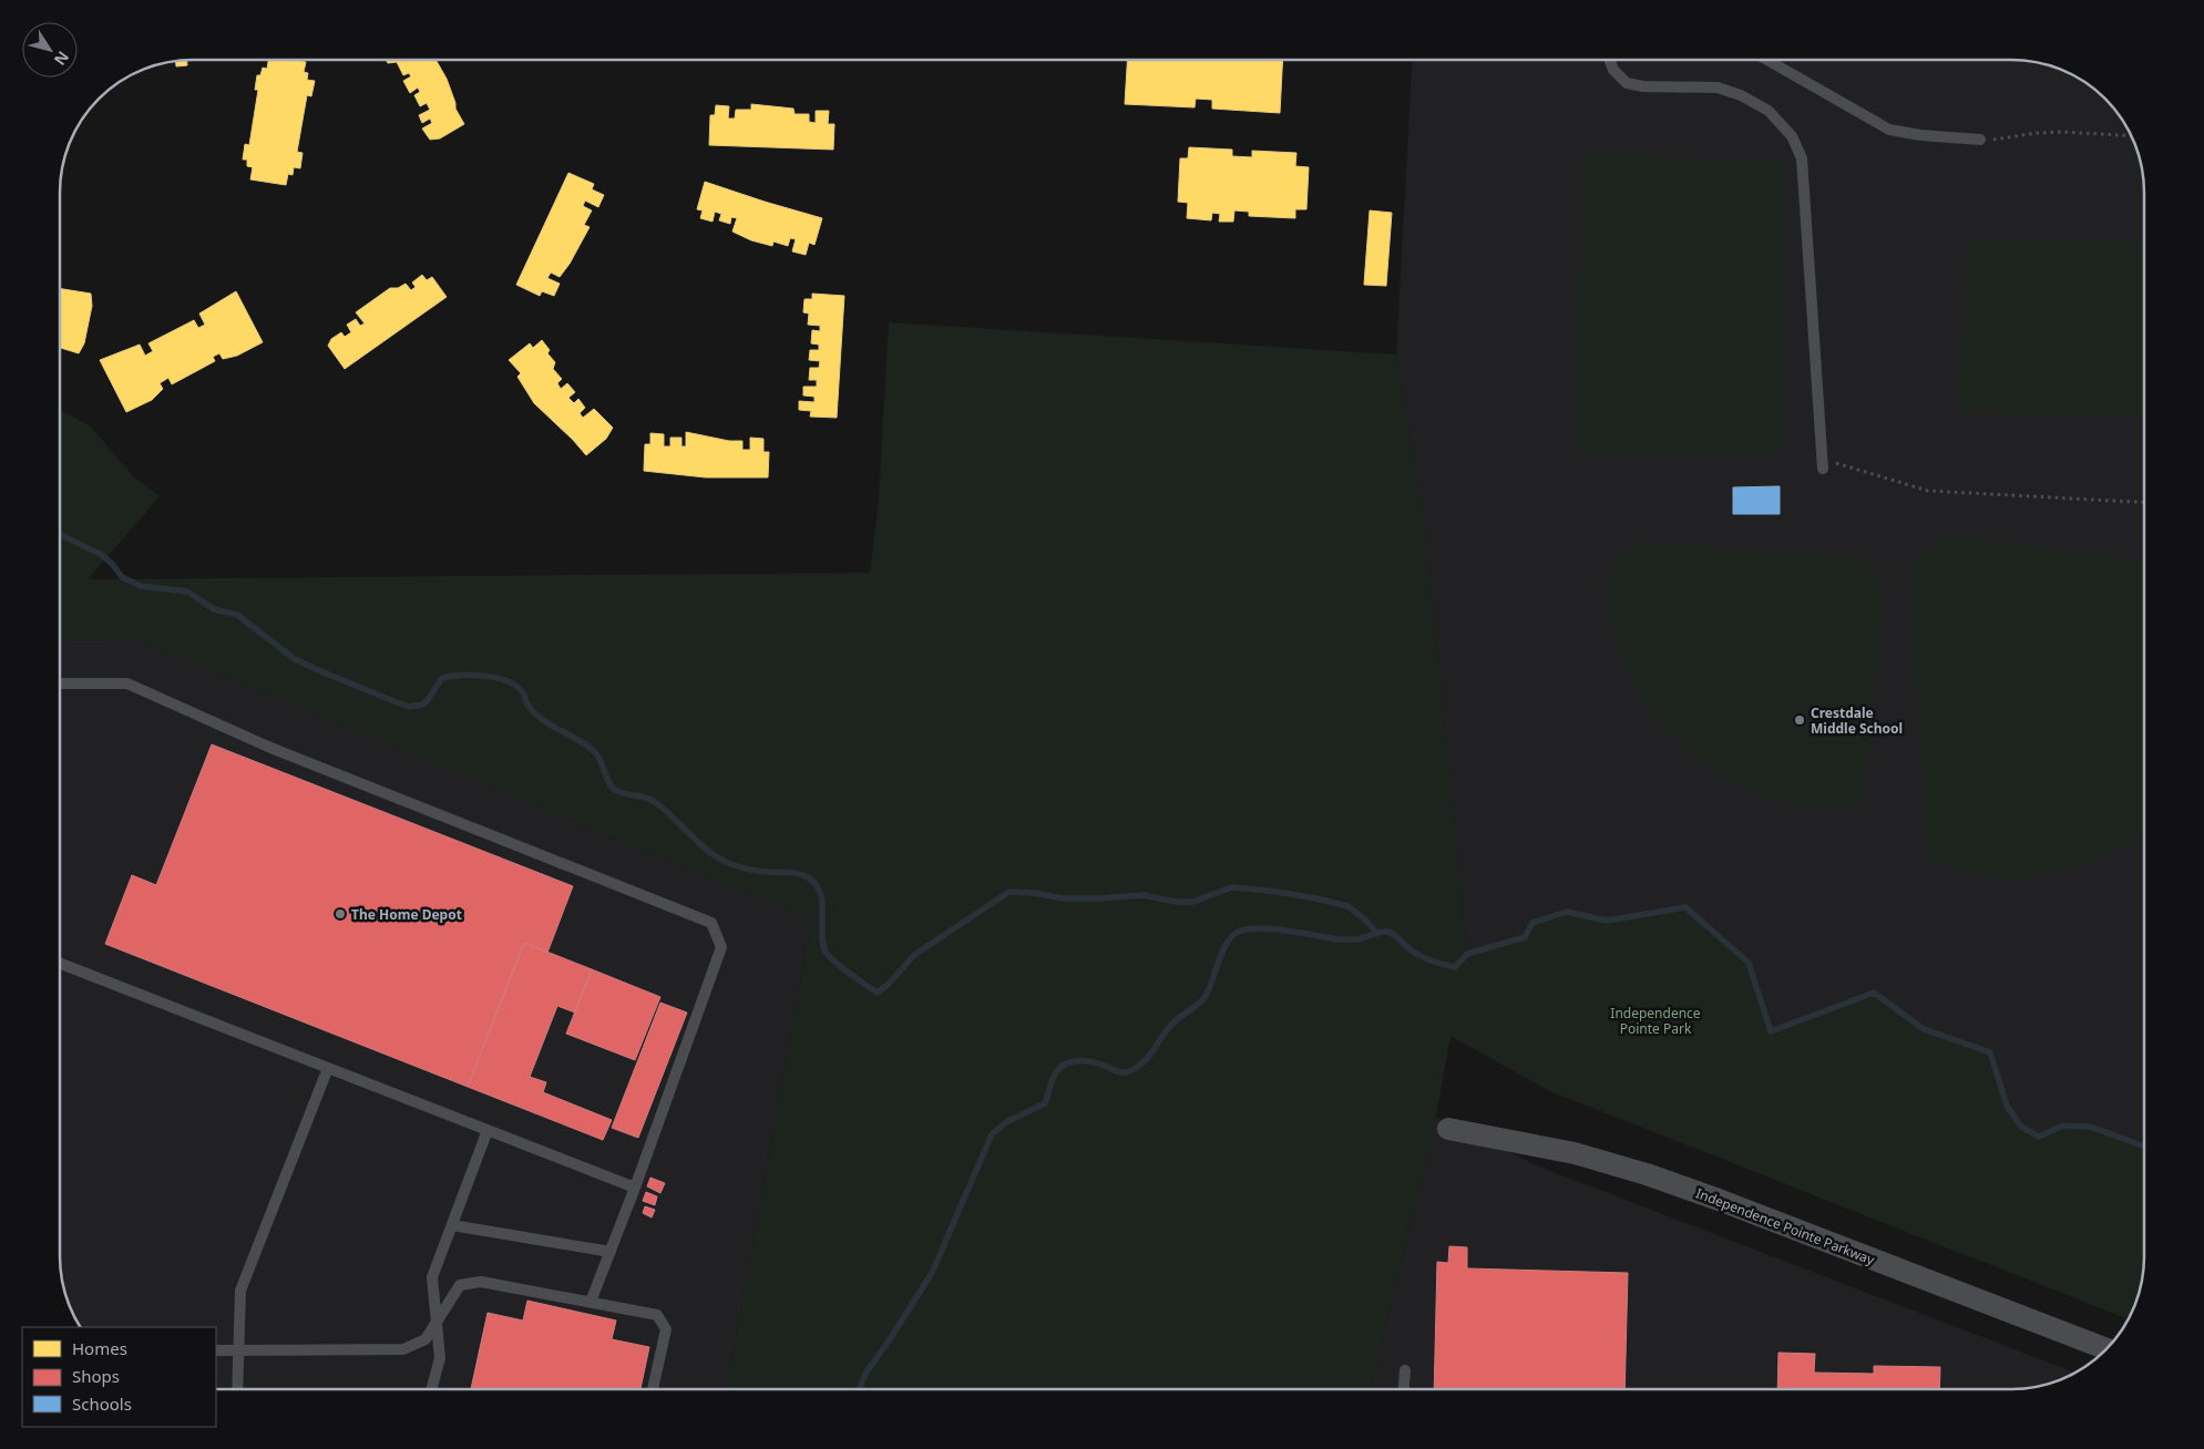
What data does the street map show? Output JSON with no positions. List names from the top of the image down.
{
  "streets": {
    "street": ["Independence Pointe Parkway"]
  },
  "parks": ["Independence Pointe Park"],
  "places": ["Crestdale Middle School", "The Home Depot"],
  "legend": ["Homes", "Shops", "Schools"],
  "north": "bottom right"
}
